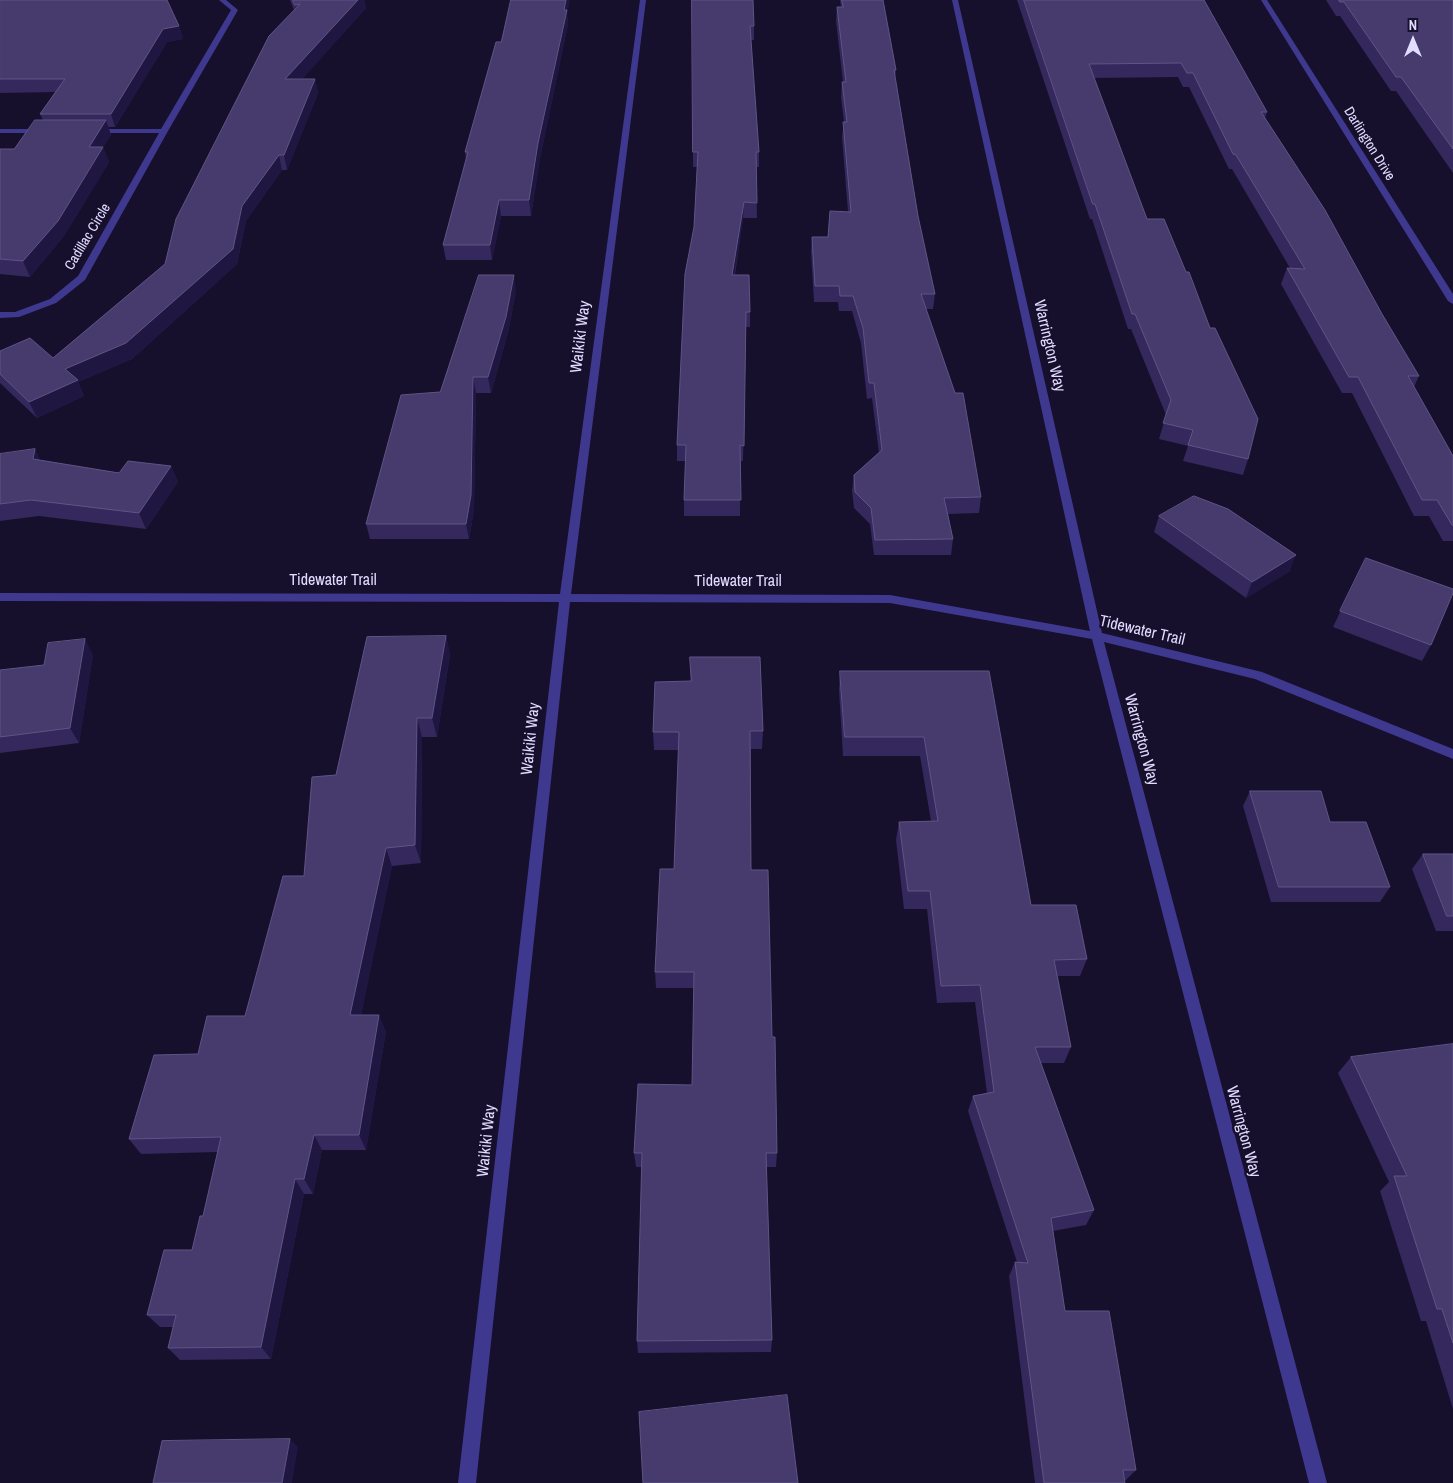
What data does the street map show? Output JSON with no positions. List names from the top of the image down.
{
  "streets": {
    "street": [
      "Darlington Drive",
      "Cadillac Circle",
      "Waikiki Way",
      "Warrington Way",
      "Tidewater Trail"
    ]
  },
  "crossings": [
    ["Waikiki Way", "Tidewater Trail"],
    ["Warrington Way", "Tidewater Trail"]
  ],
  "north": "top"
}
